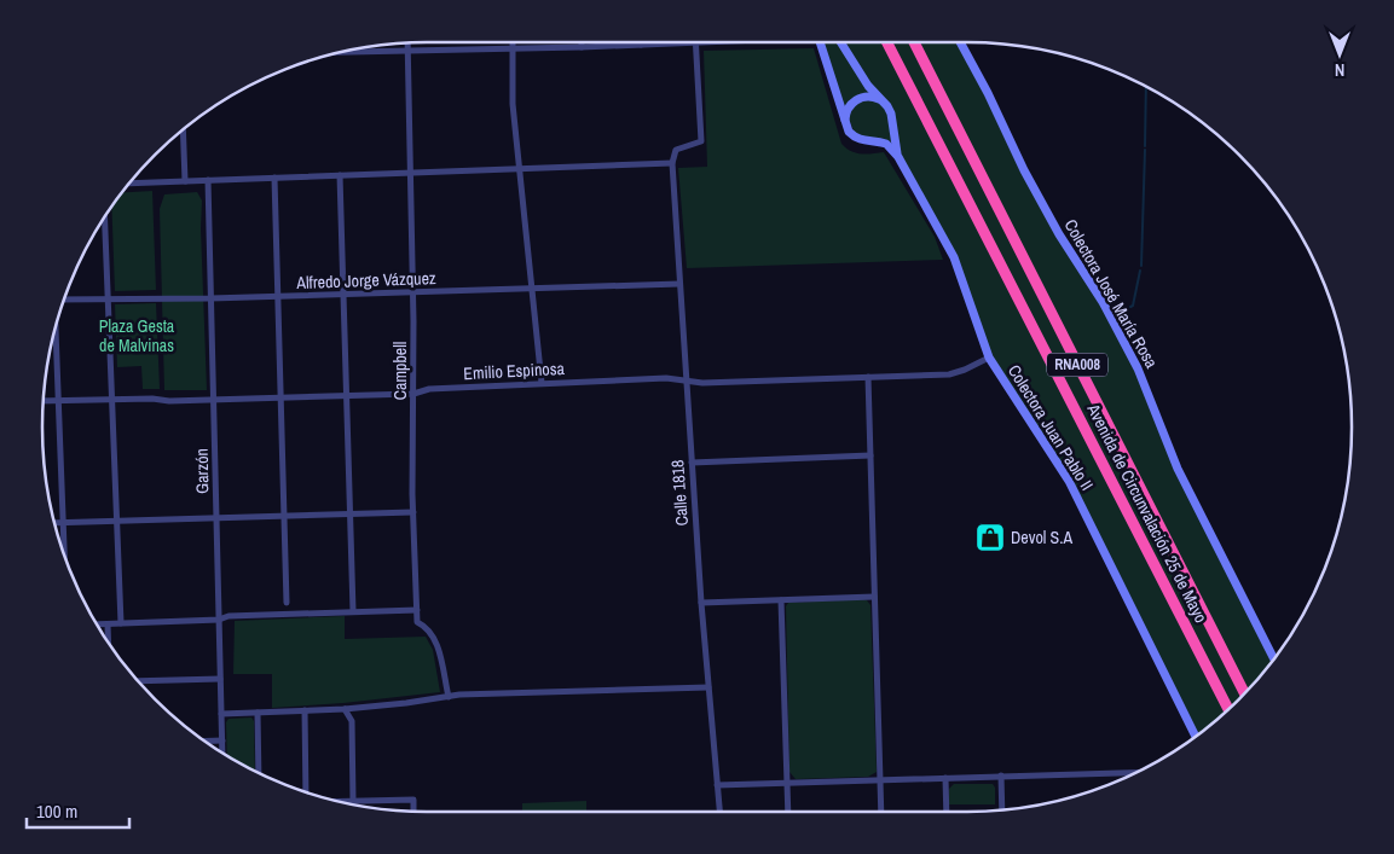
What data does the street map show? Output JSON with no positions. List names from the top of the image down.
{
  "streets": {
    "highway": ["RNA008", "Avenida de Circunvalación 25 de Mayo"],
    "main road": ["Colectora José María Rosa", "Colectora Juan Pablo II"],
    "street": [
      "Alfredo Jorge Vázquez",
      "Campbell",
      "Emilio Espinosa",
      "Garzón",
      "Calle 1818"
    ]
  },
  "crossings": [
    ["Alfredo Jorge Vázquez", "Campbell"],
    ["Alfredo Jorge Vázquez", "Garzón"],
    ["Alfredo Jorge Vázquez", "Calle 1818"],
    ["Campbell", "Emilio Espinosa"],
    ["Emilio Espinosa", "Colectora Juan Pablo II"],
    ["Emilio Espinosa", "Garzón"],
    ["Emilio Espinosa", "Calle 1818"]
  ],
  "parks": ["Plaza Gesta de Malvinas"],
  "places": {
    "shop": ["Devol S.A"]
  },
  "scale_bar": "100 m",
  "north": "bottom"
}
